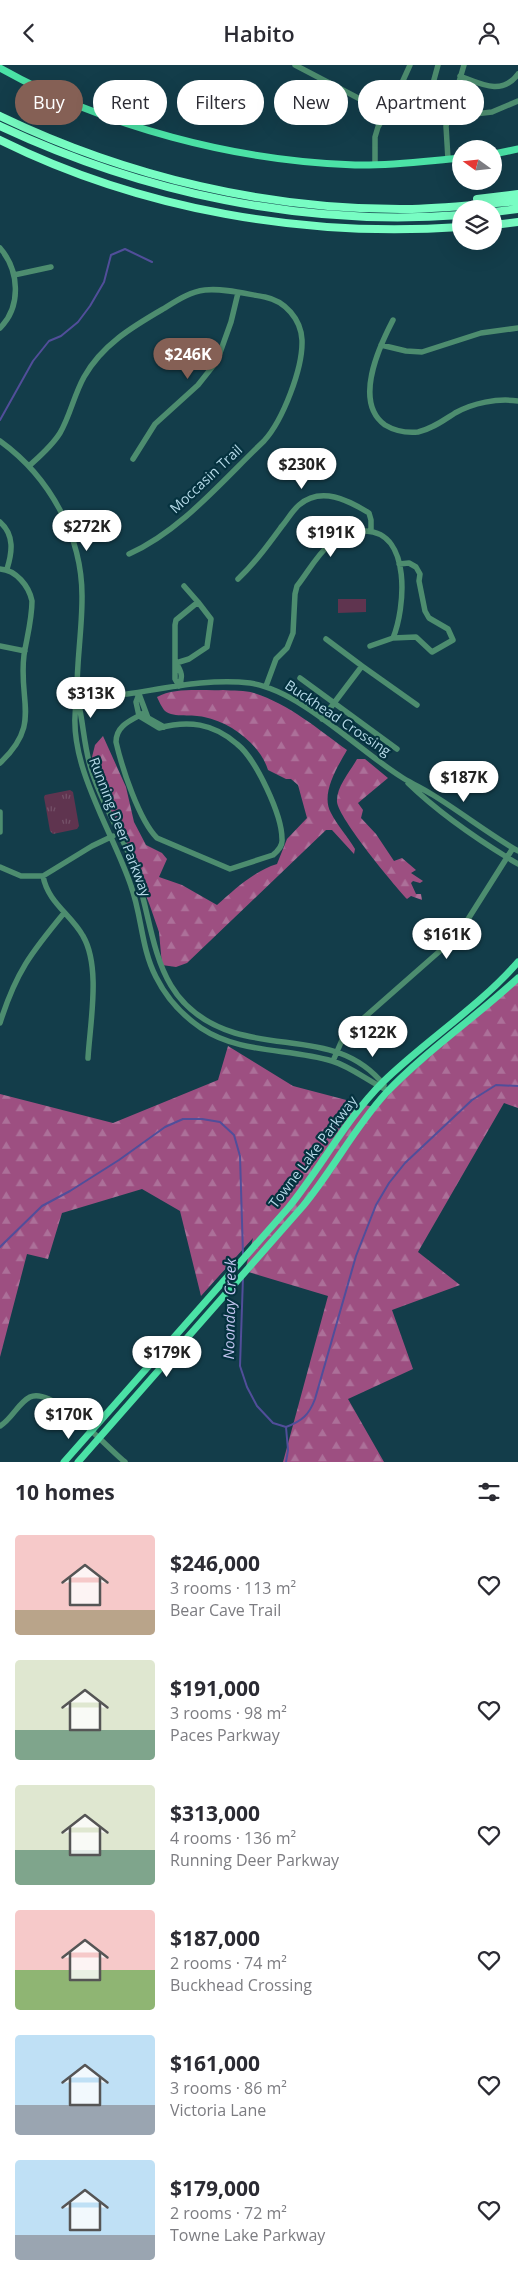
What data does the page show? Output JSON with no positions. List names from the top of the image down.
{
  "streets": {
    "main road": ["Towne Lake Parkway"],
    "street": ["Moccasin Trail", "Buckhead Crossing", "Running Deer Parkway"]
  },
  "crossings": [
    ["Moccasin Trail", "Running Deer Parkway"],
    ["Buckhead Crossing", "Running Deer Parkway"],
    ["Running Deer Parkway", "Towne Lake Parkway"]
  ],
  "water": ["Noonday Creek"],
  "north": "left",
  "page": {
    "header": "Habito",
    "chip": [
      "Buy",
      "Rent",
      "Filters",
      "New",
      "Apartment"
    ],
    "price": [
      "$246K",
      "$230K",
      "$272K",
      "$191K",
      "$313K",
      "$187K",
      "$161K",
      "$122K",
      "$179K",
      "$170K"
    ],
    "heading": "10 homes",
    "list": [
      {
        "name": "$246,000",
        "note": "3 rooms · 113 m² · Bear Cave Trail"
      },
      {
        "name": "$191,000",
        "note": "3 rooms · 98 m² · Paces Parkway"
      },
      {
        "name": "$313,000",
        "note": "4 rooms · 136 m² · Running Deer Parkway"
      },
      {
        "name": "$187,000",
        "note": "2 rooms · 74 m² · Buckhead Crossing"
      },
      {
        "name": "$161,000",
        "note": "3 rooms · 86 m² · Victoria Lane"
      },
      {
        "name": "$179,000",
        "note": "2 rooms · 72 m² · Towne Lake Parkway"
      }
    ]
  }
}
